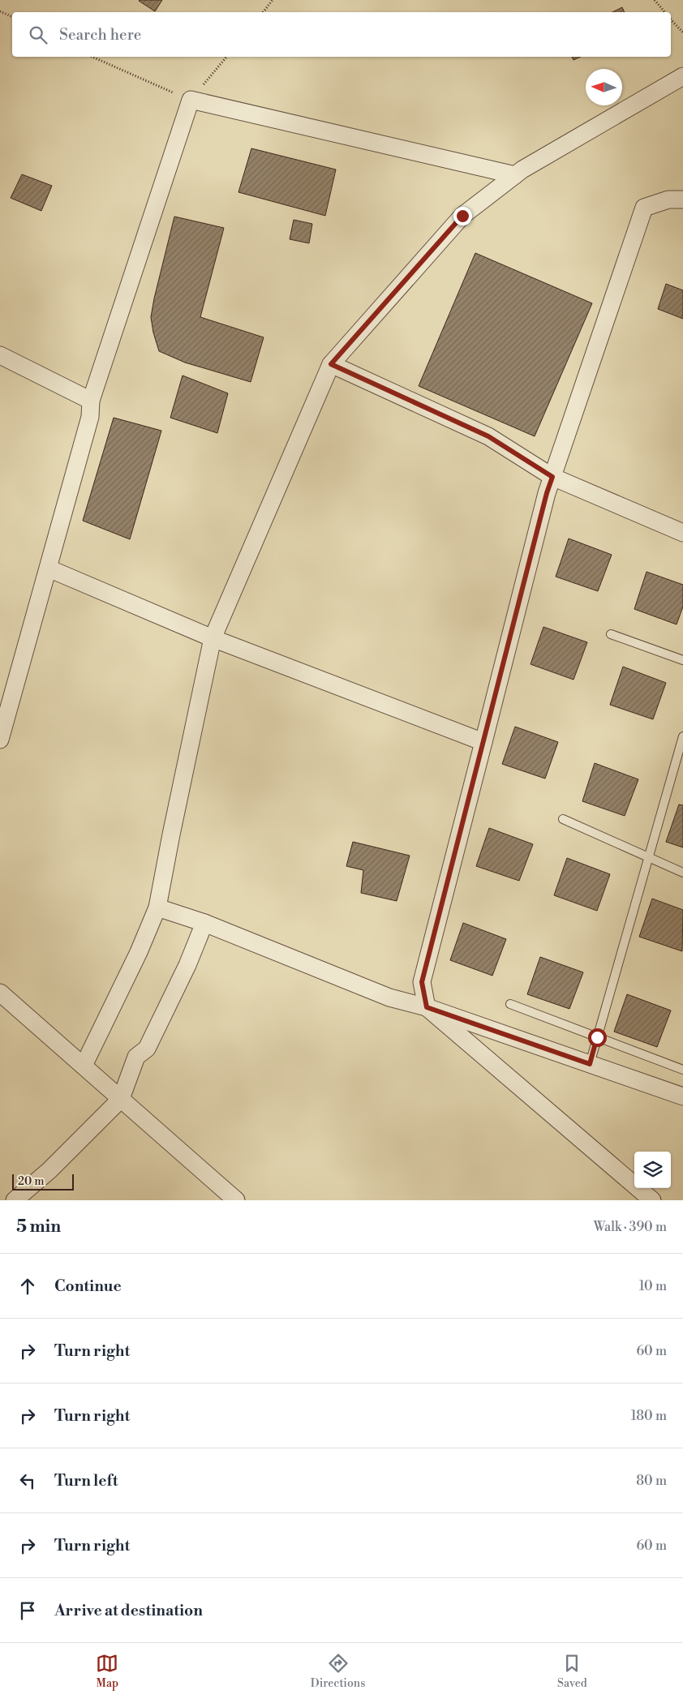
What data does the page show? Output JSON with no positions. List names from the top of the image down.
{
  "scale_bar": "20 m",
  "north": "left",
  "page": {
    "search": "Search here",
    "scale": "20 m",
    "heading": ["5 min", "Walk · 390 m"],
    "list": [
      ["Continue", "10 m"],
      ["Turn right", "60 m"],
      ["Turn right", "180 m"],
      ["Turn left", "80 m"],
      ["Turn right", "60 m"],
      "Arrive at destination"
    ],
    "nav": ["Map", "Directions", "Saved"]
  }
}
